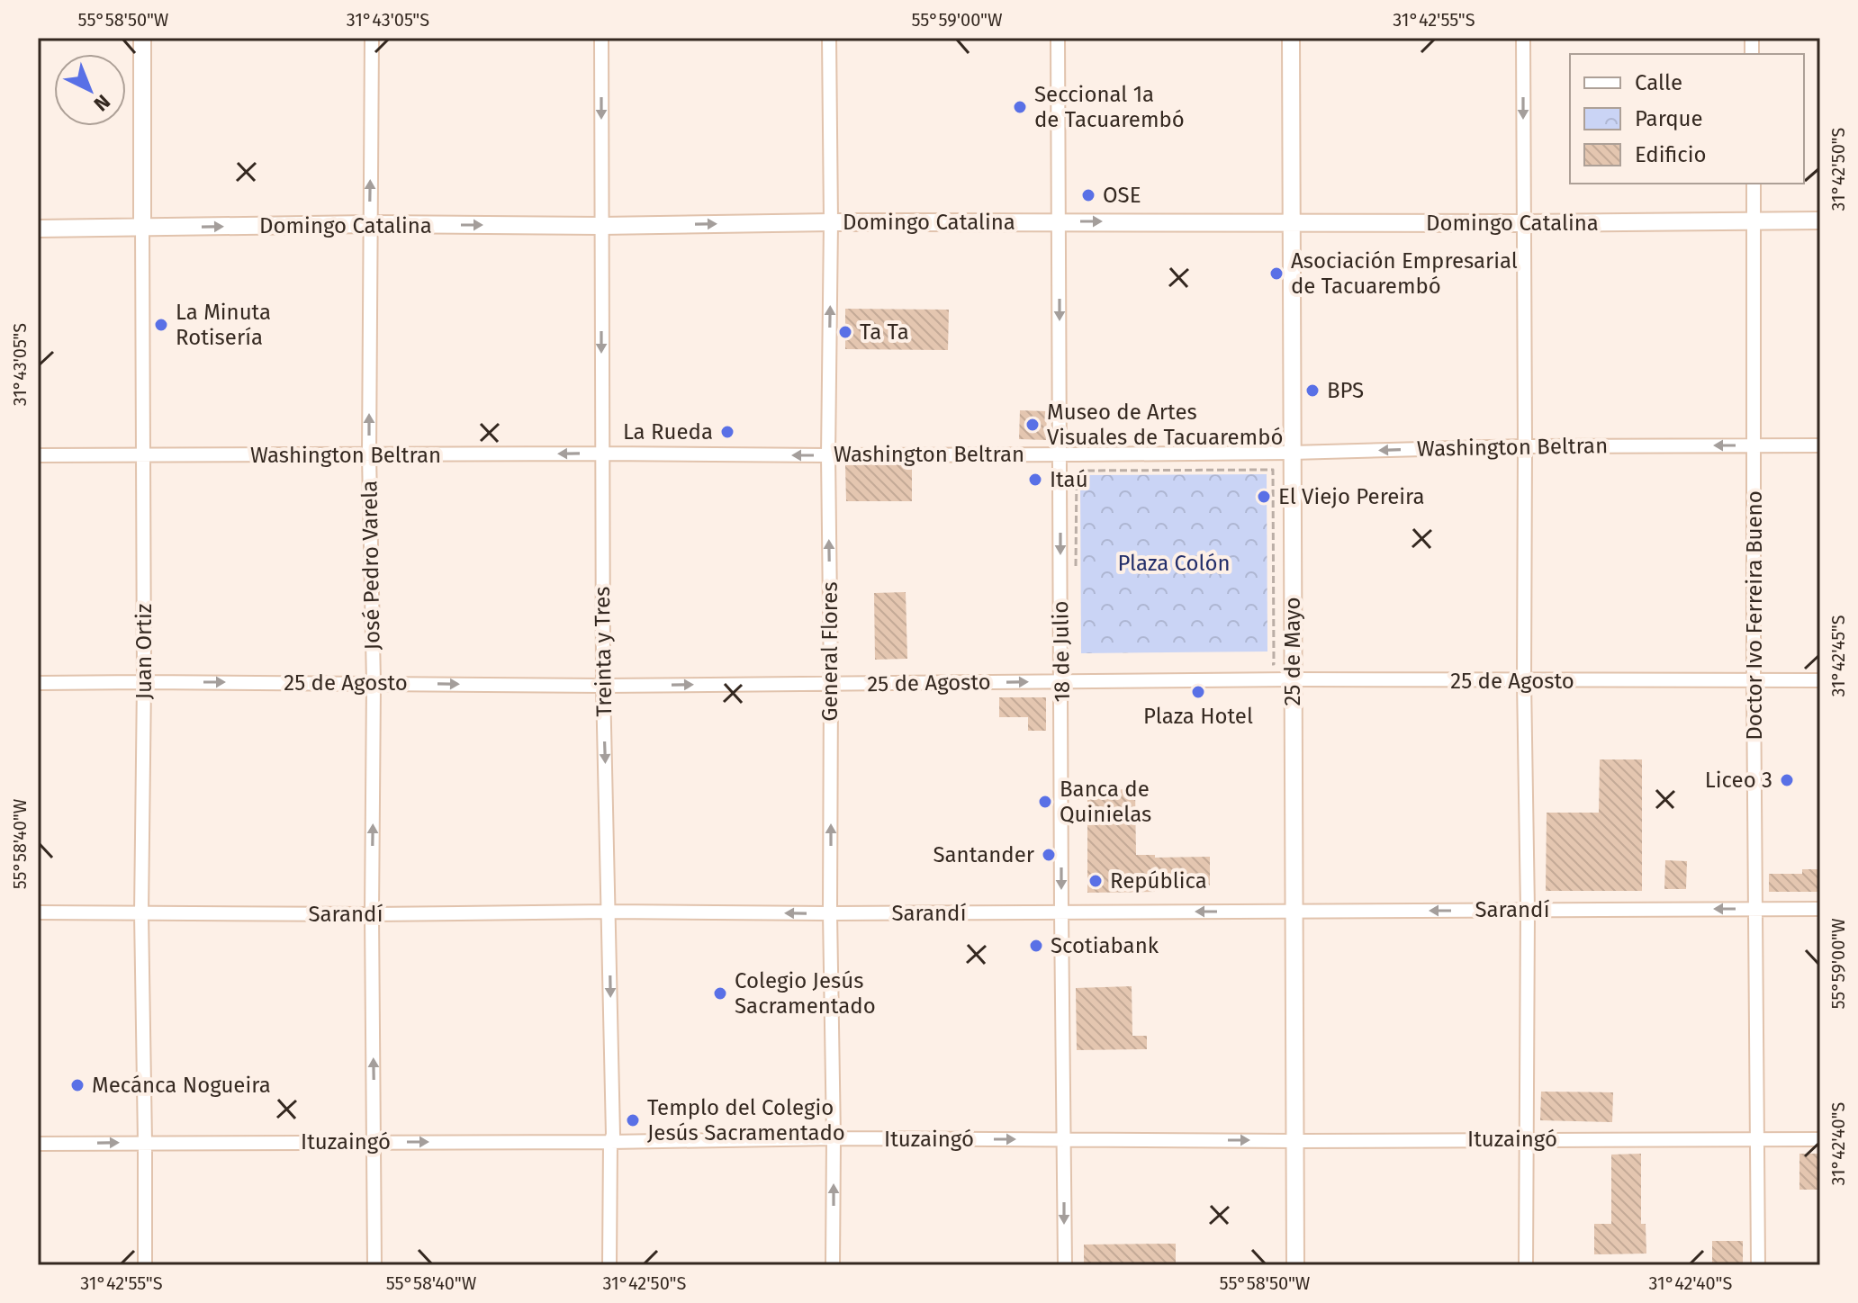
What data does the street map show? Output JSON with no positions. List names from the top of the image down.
{
  "streets": {
    "street": [
      "Domingo Catalina",
      "Washington Beltran",
      "José Pedro Varela",
      "Doctor Ivo Ferreira Bueno",
      "Juan Ortiz",
      "Treinta y Tres",
      "General Flores",
      "18 de Julio",
      "25 de Mayo",
      "25 de Agosto",
      "Sarandí",
      "Ituzaingó"
    ]
  },
  "crossings": [
    ["Domingo Catalina", "José Pedro Varela"],
    ["Domingo Catalina", "Doctor Ivo Ferreira Bueno"],
    ["Domingo Catalina", "Juan Ortiz"],
    ["Domingo Catalina", "Treinta y Tres"],
    ["Domingo Catalina", "General Flores"],
    ["Domingo Catalina", "18 de Julio"],
    ["Domingo Catalina", "25 de Mayo"],
    ["Washington Beltran", "José Pedro Varela"],
    ["Washington Beltran", "Doctor Ivo Ferreira Bueno"],
    ["Washington Beltran", "Juan Ortiz"],
    ["Washington Beltran", "Treinta y Tres"],
    ["Washington Beltran", "General Flores"],
    ["Washington Beltran", "18 de Julio"],
    ["Washington Beltran", "25 de Mayo"],
    ["José Pedro Varela", "25 de Agosto"],
    ["José Pedro Varela", "Sarandí"],
    ["José Pedro Varela", "Ituzaingó"],
    ["Doctor Ivo Ferreira Bueno", "25 de Agosto"],
    ["Doctor Ivo Ferreira Bueno", "Sarandí"],
    ["Doctor Ivo Ferreira Bueno", "Ituzaingó"],
    ["Juan Ortiz", "25 de Agosto"],
    ["Juan Ortiz", "Sarandí"],
    ["Juan Ortiz", "Ituzaingó"],
    ["Treinta y Tres", "25 de Agosto"],
    ["Treinta y Tres", "Sarandí"],
    ["Treinta y Tres", "Ituzaingó"],
    ["General Flores", "25 de Agosto"],
    ["General Flores", "Sarandí"],
    ["General Flores", "Ituzaingó"],
    ["18 de Julio", "25 de Agosto"],
    ["18 de Julio", "Sarandí"],
    ["18 de Julio", "Ituzaingó"],
    ["25 de Mayo", "25 de Agosto"],
    ["25 de Mayo", "Sarandí"],
    ["25 de Mayo", "Ituzaingó"]
  ],
  "one_way": [
    "Domingo Catalina",
    "Washington Beltran",
    "José Pedro Varela",
    "Treinta y Tres",
    "General Flores",
    "18 de Julio",
    "25 de Agosto",
    "Sarandí",
    "Ituzaingó"
  ],
  "parks": ["Plaza Colón"],
  "places": [
    "Seccional 1a de Tacuarembó",
    "OSE",
    "Asociación Empresarial de Tacuarembó",
    "La Minuta Rotisería",
    "Ta Ta",
    "BPS",
    "Museo de Artes Visuales de Tacuarembó",
    "La Rueda",
    "Itaú",
    "El Viejo Pereira",
    "Plaza Hotel",
    "Liceo 3",
    "Banca de Quinielas",
    "Santander",
    "República",
    "Scotiabank",
    "Colegio Jesús Sacramentado",
    "Mecánca Nogueira",
    "Templo del Colegio Jesús Sacramentado"
  ],
  "legend": ["Calle", "Parque", "Edificio"],
  "north": "bottom right",
  "coordinates": [
    "55°58'50\"W",
    "31°43'05\"S",
    "55°59'00\"W",
    "31°42'55\"S",
    "31°42'50\"S",
    "31°42'45\"S",
    "55°58'40\"W",
    "31°42'40\"S"
  ]
}
